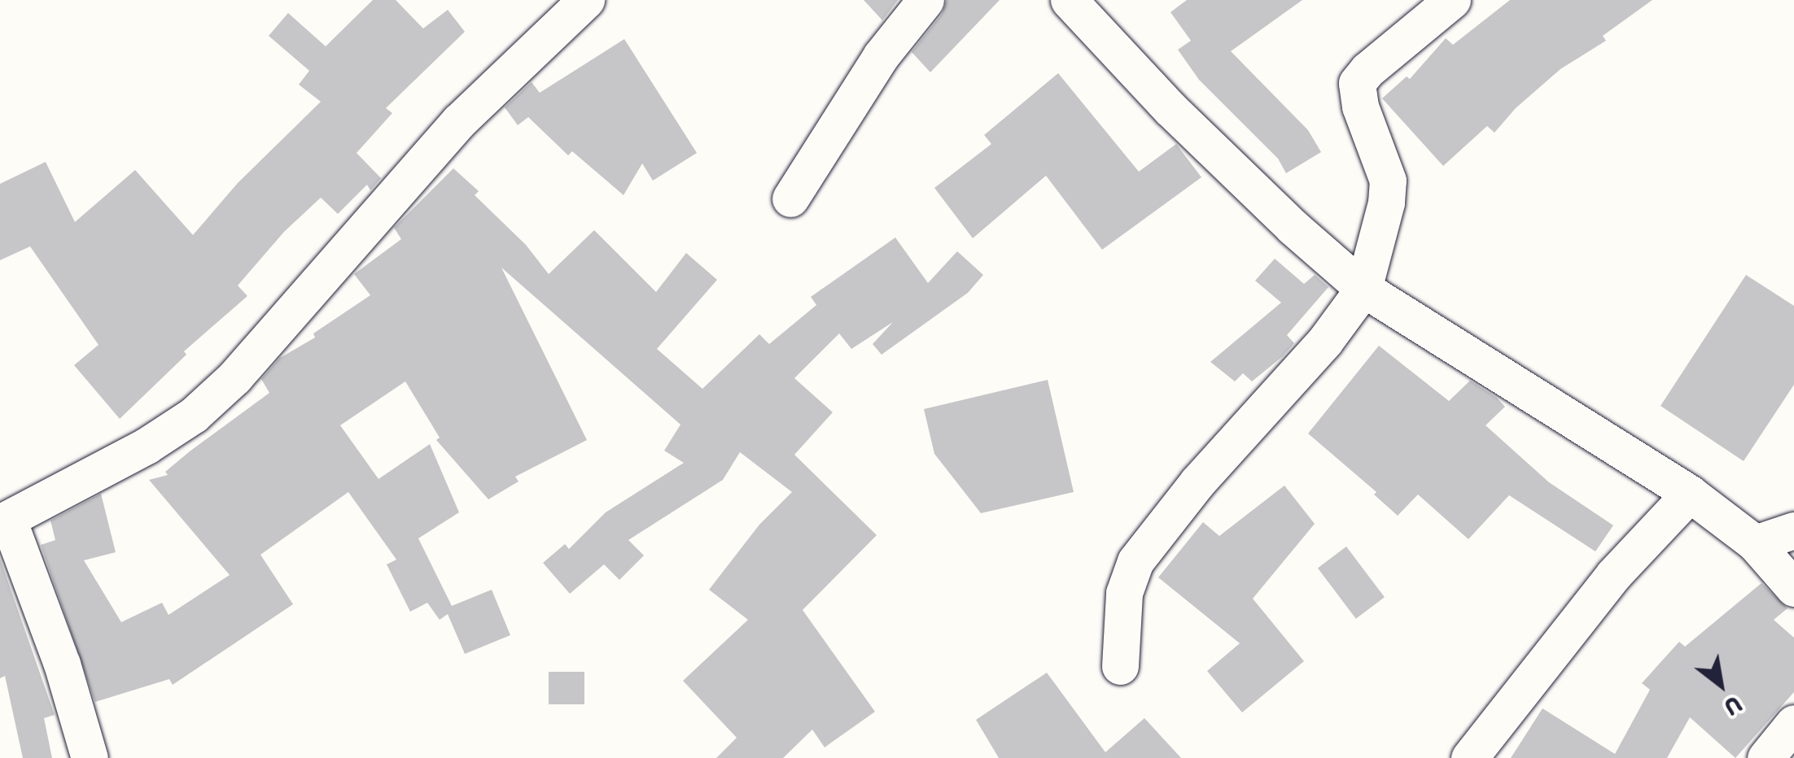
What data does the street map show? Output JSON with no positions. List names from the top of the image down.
{
  "north": "bottom right"
}
